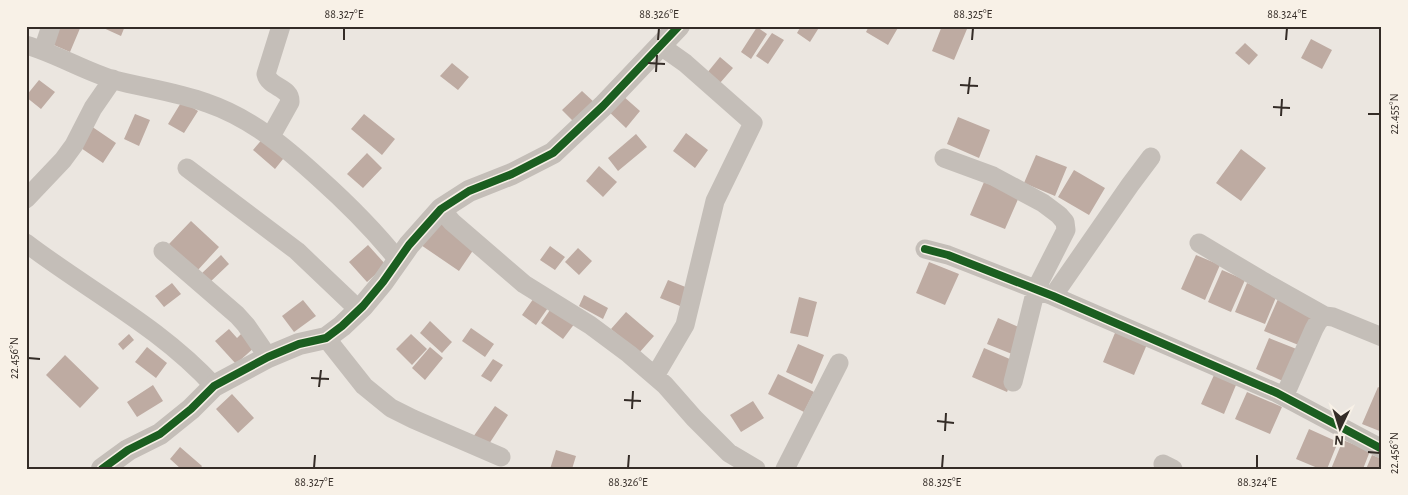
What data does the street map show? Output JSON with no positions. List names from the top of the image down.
{
  "north": "bottom",
  "coordinates": [
    "88.327°E",
    "88.326°E",
    "88.325°E",
    "88.324°E",
    "22.455°N",
    "22.456°N"
  ]
}
